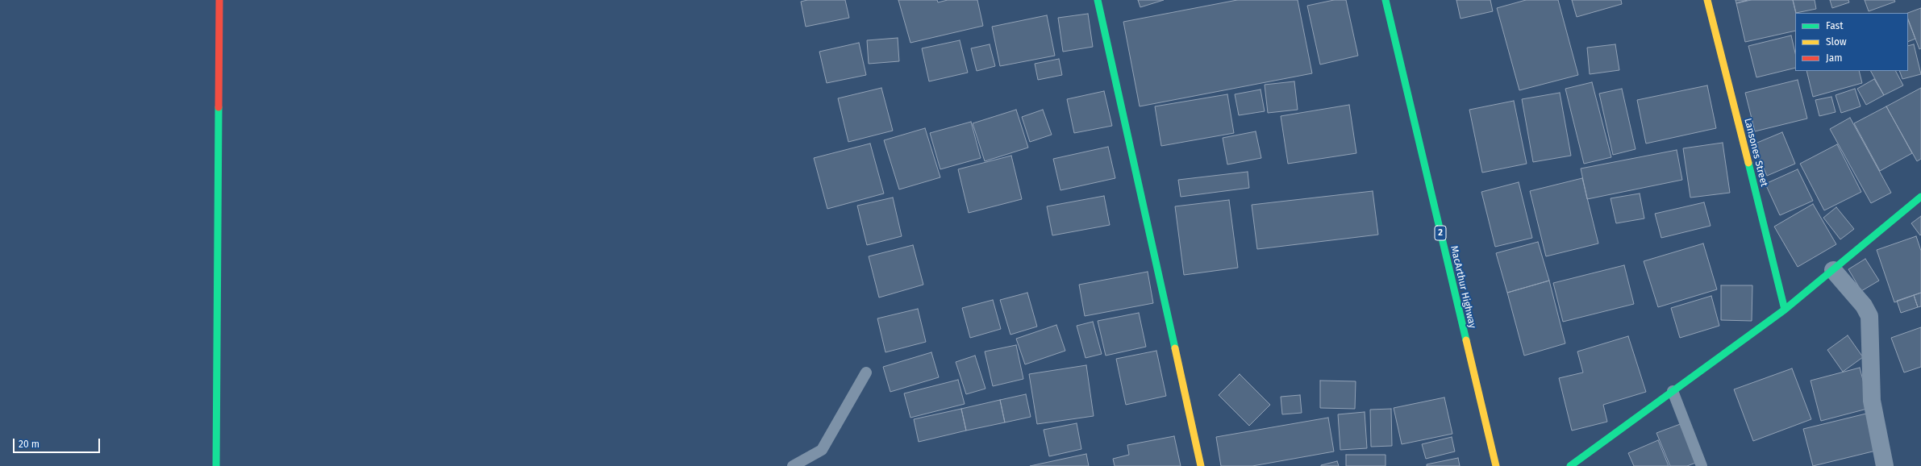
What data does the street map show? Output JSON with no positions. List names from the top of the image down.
{
  "streets": {
    "main road": ["Lansones Street", "2", "MacArthur Highway"]
  },
  "legend": ["Fast", "Slow", "Jam"],
  "scale_bar": "20 m"
}
